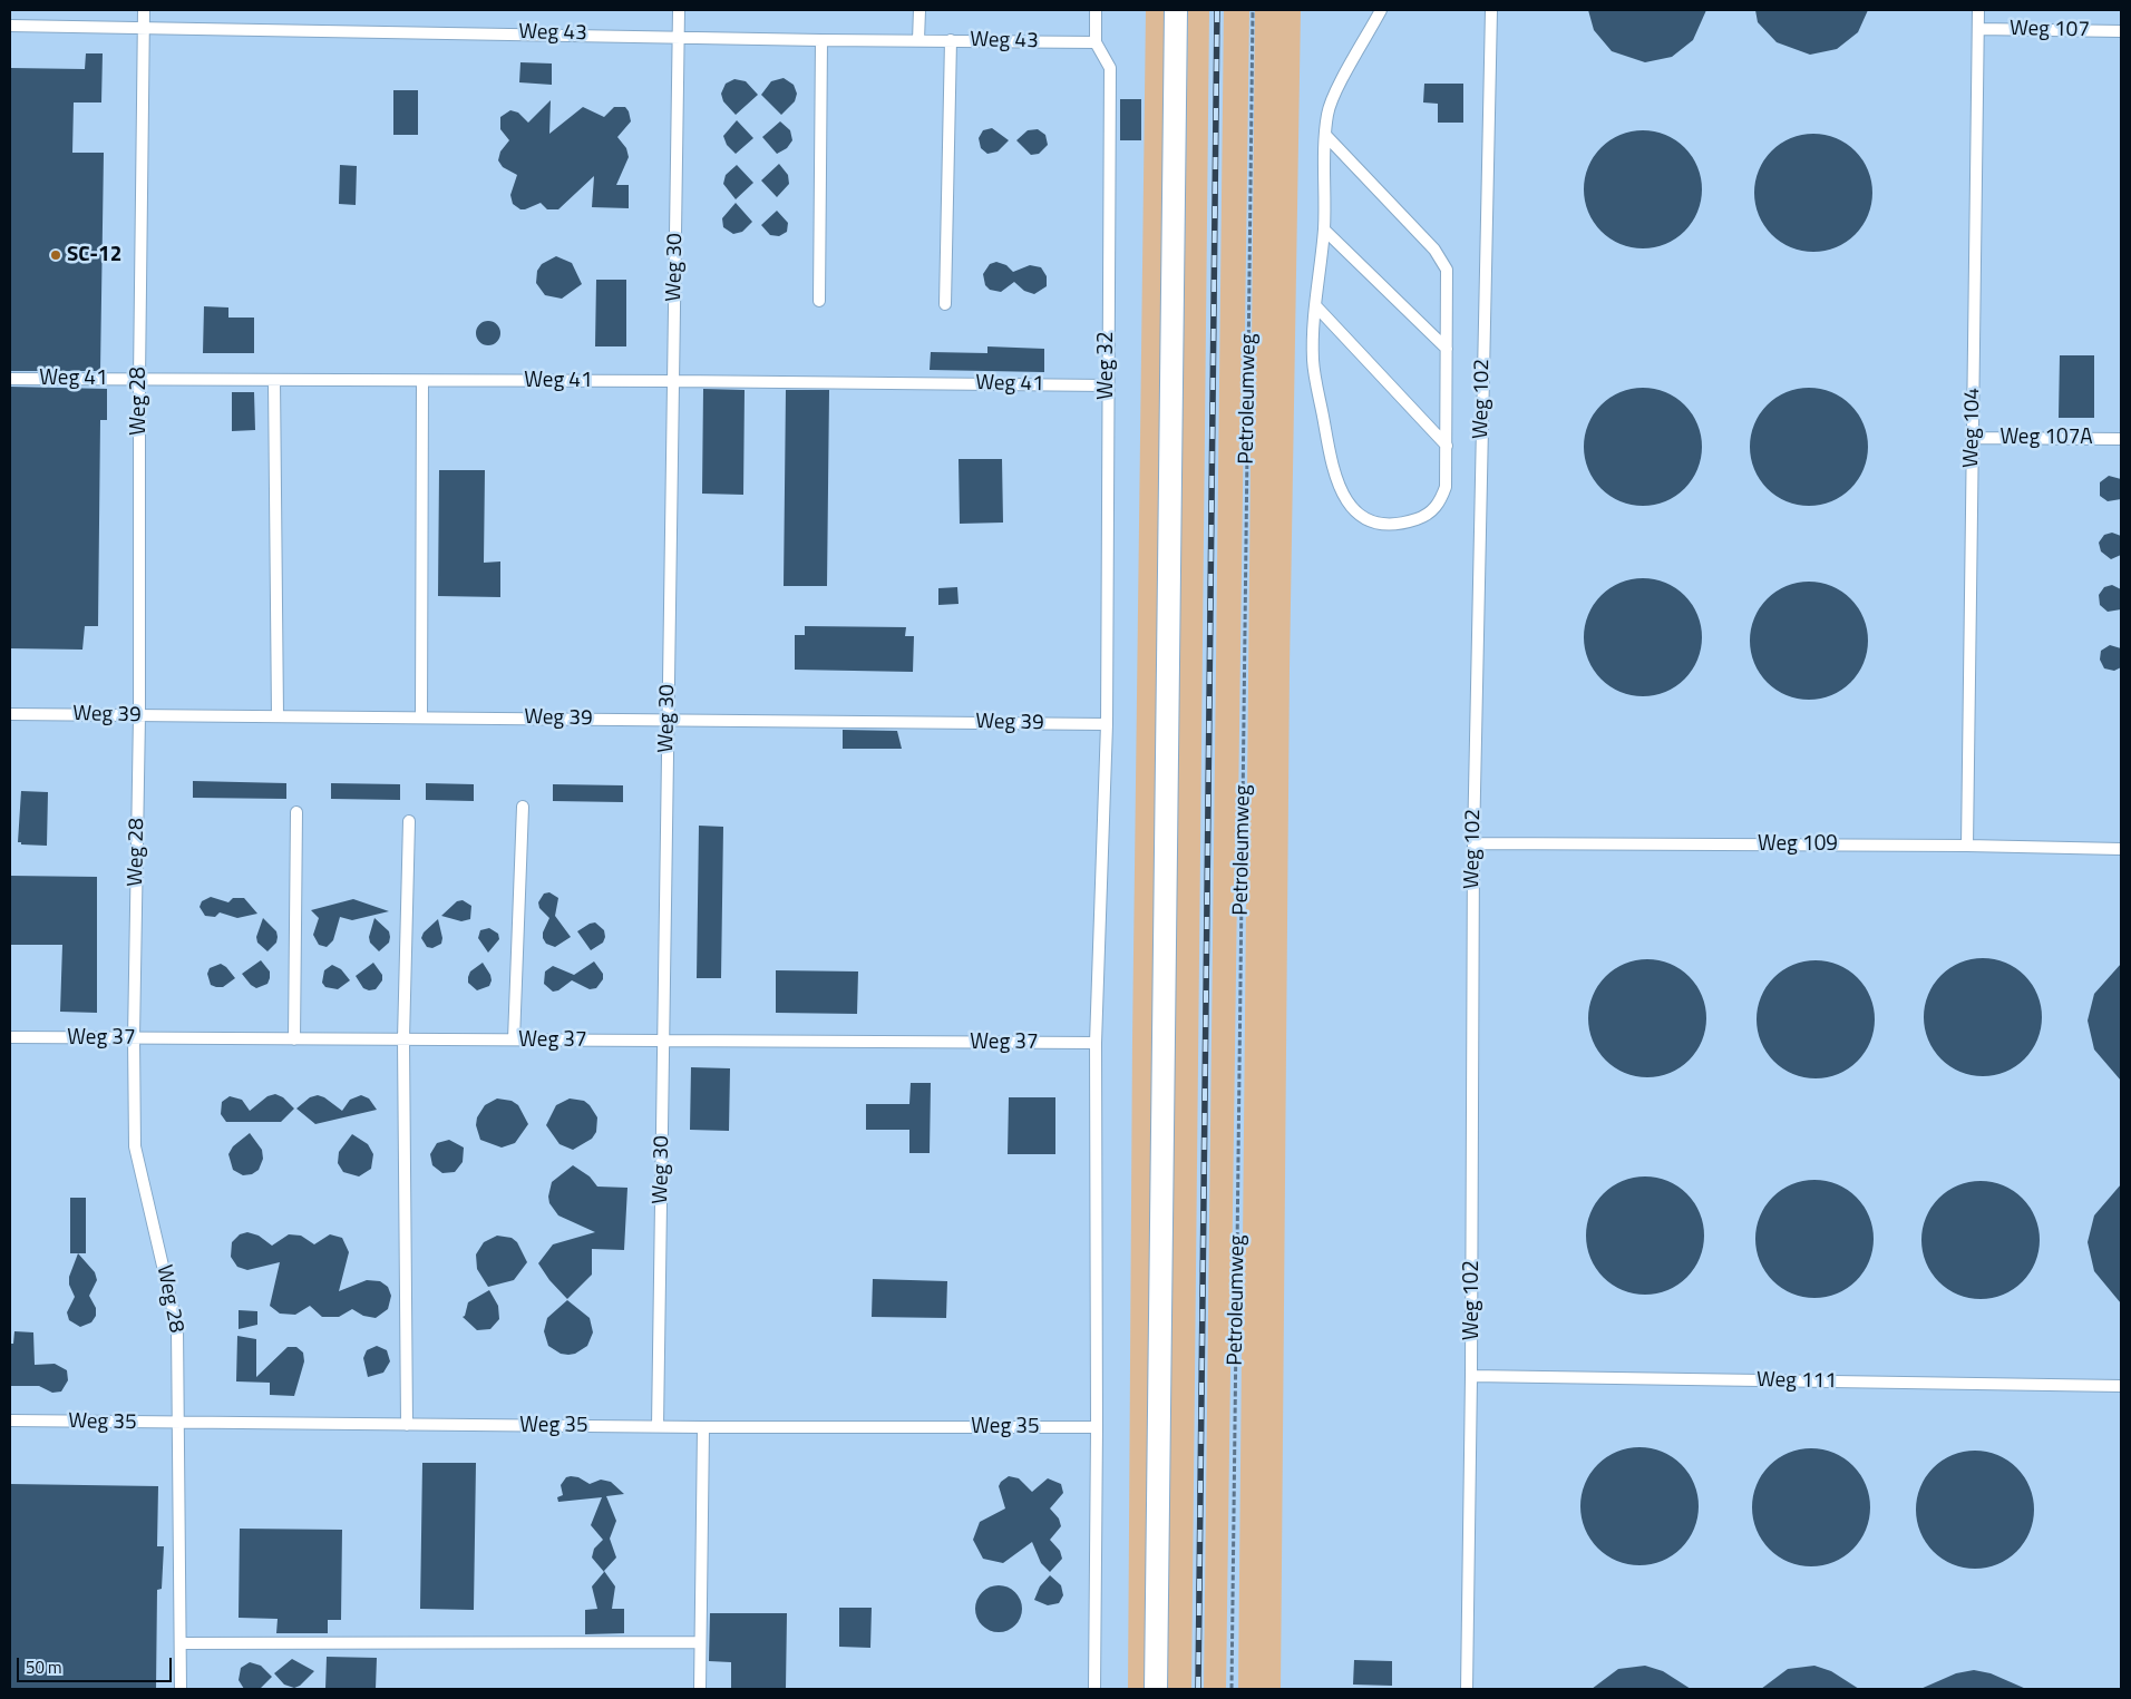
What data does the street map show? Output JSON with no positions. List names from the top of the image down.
{
  "streets": {
    "lane": [
      "Weg 107",
      "Weg 43",
      "Weg 30",
      "Weg 32",
      "Weg 41",
      "Weg 102",
      "Weg 28",
      "Weg 104",
      "Weg 107A",
      "Weg 39",
      "Weg 109",
      "Weg 37",
      "Weg 111",
      "Weg 35"
    ],
    "path": ["Petroleumweg"]
  },
  "crossings": [
    ["Weg 107", "Weg 104"],
    ["Weg 43", "Weg 30"],
    ["Weg 43", "Weg 32"],
    ["Weg 43", "Weg 28"],
    ["Weg 30", "Weg 41"],
    ["Weg 30", "Weg 39"],
    ["Weg 30", "Weg 37"],
    ["Weg 30", "Weg 35"],
    ["Weg 32", "Weg 41"],
    ["Weg 32", "Weg 39"],
    ["Weg 32", "Weg 37"],
    ["Weg 32", "Weg 35"],
    ["Weg 41", "Weg 28"],
    ["Weg 102", "Weg 109"],
    ["Weg 102", "Weg 111"],
    ["Weg 28", "Weg 39"],
    ["Weg 28", "Weg 37"],
    ["Weg 28", "Weg 35"],
    ["Weg 104", "Weg 107A"],
    ["Weg 104", "Weg 109"]
  ],
  "places": ["SC-12"],
  "scale_bar": "50 m"
}
